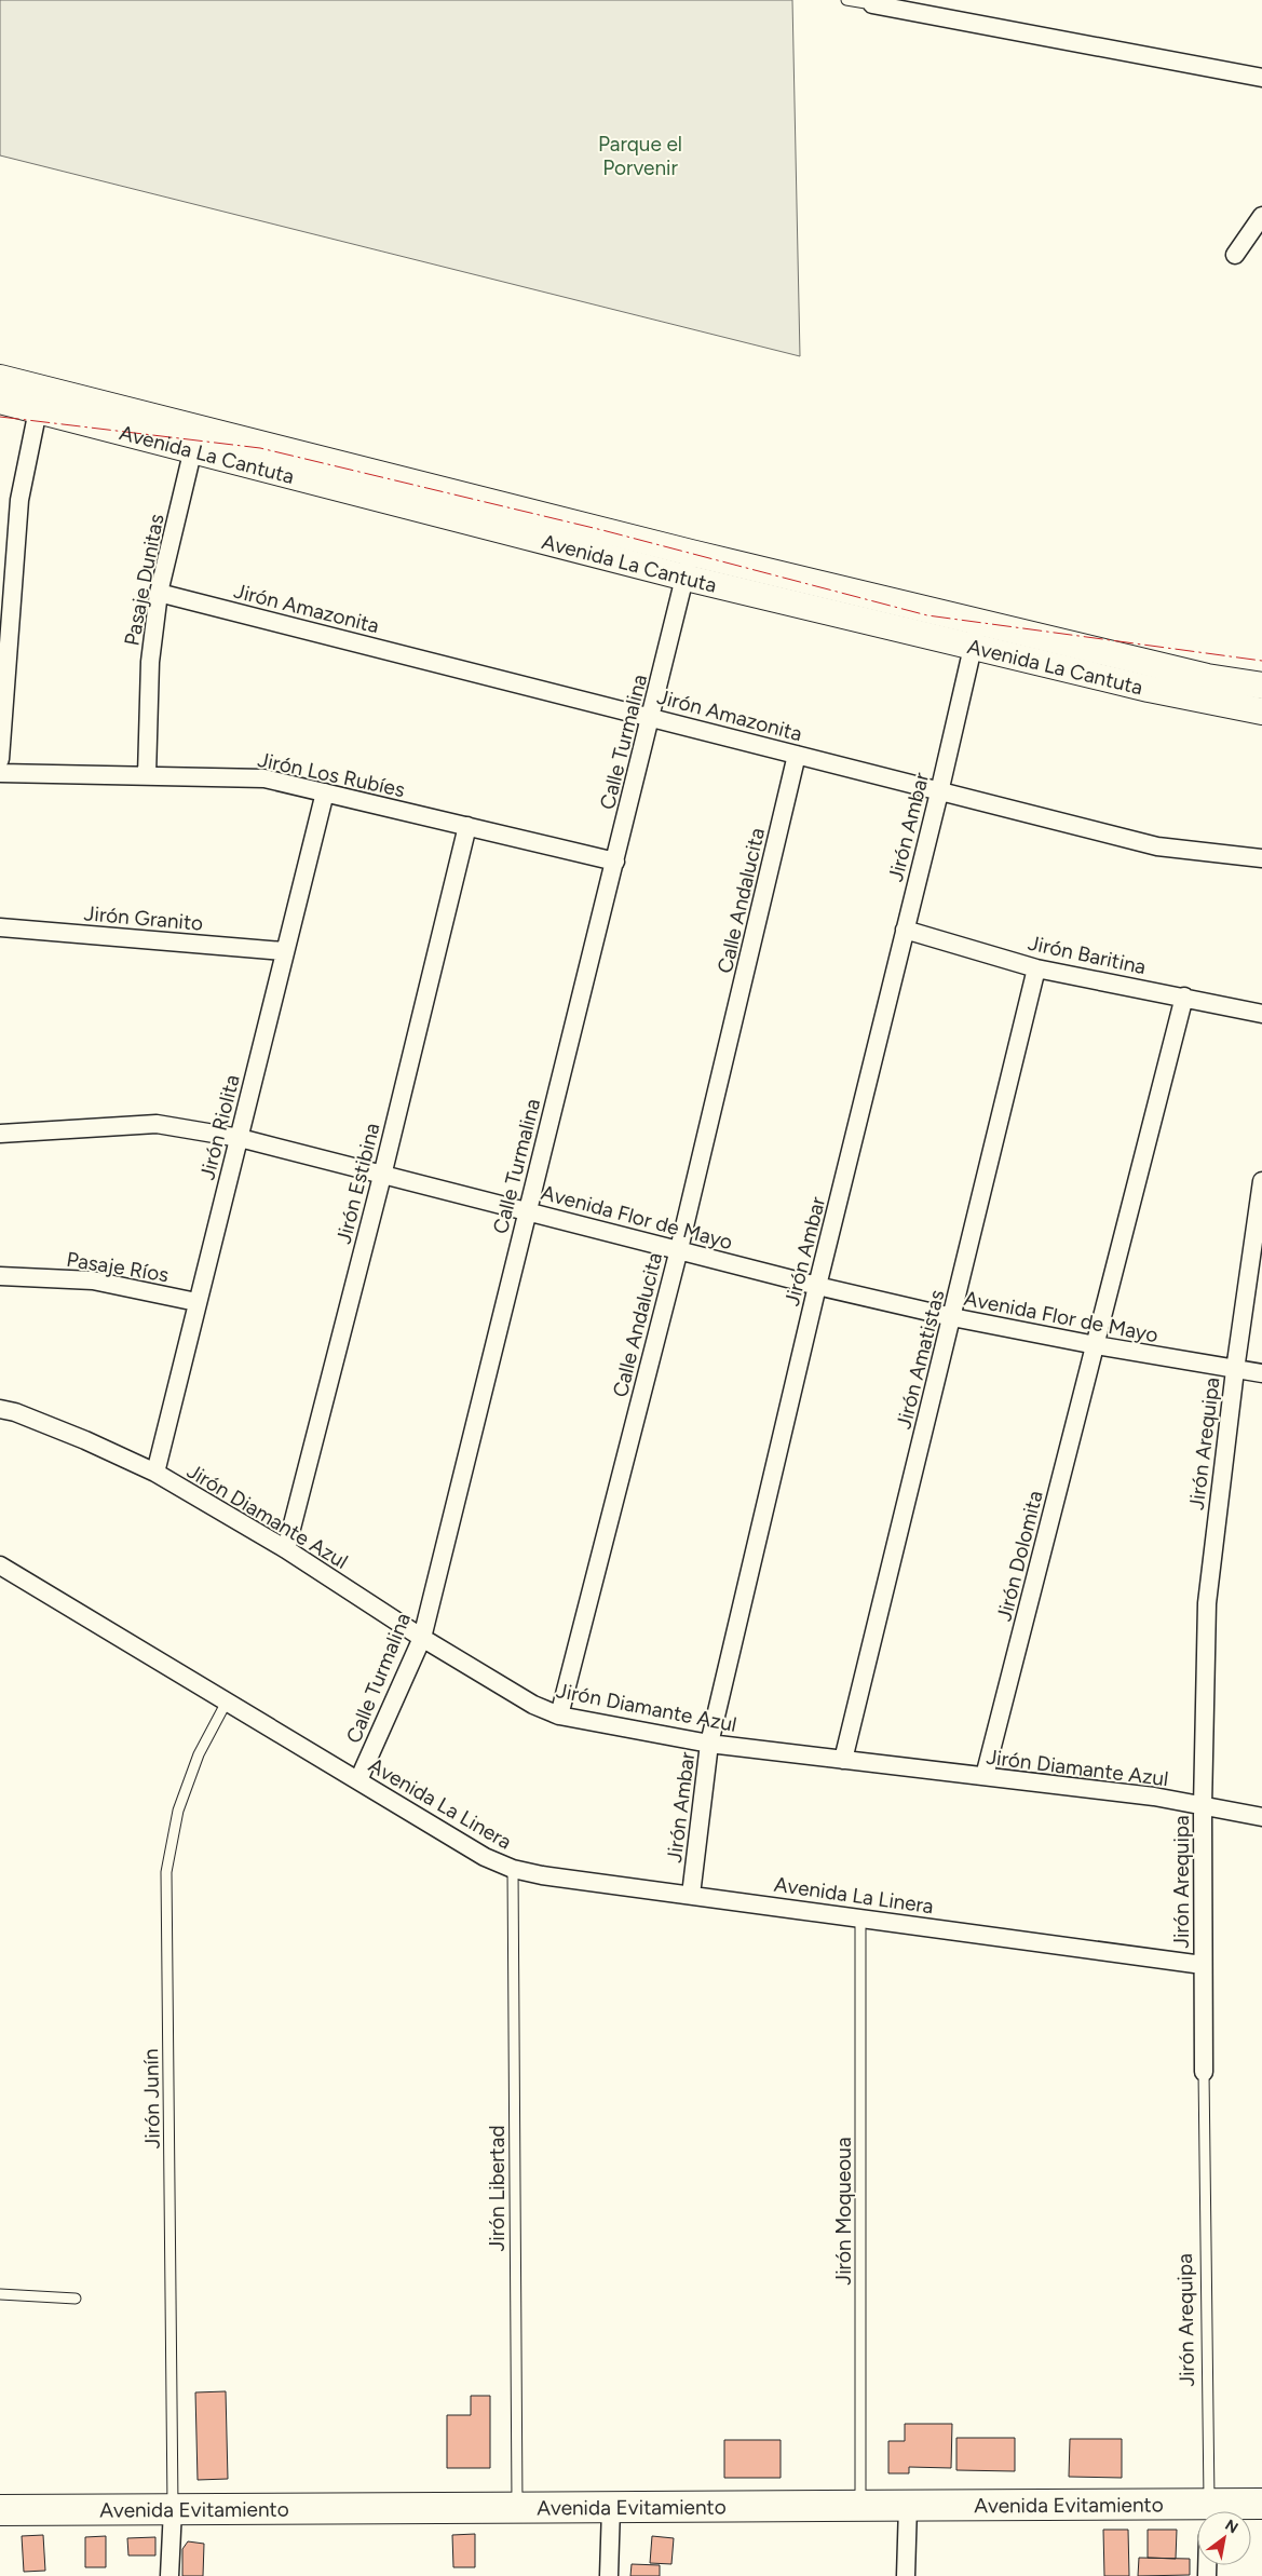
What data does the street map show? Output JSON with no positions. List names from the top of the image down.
{
  "streets": {
    "highway": ["Avenida Evitamiento"],
    "main road": ["Avenida La Cantuta"],
    "street": [
      "Pasaje Dunitas",
      "Jirón Amazonita",
      "Calle Turmalina",
      "Jirón Los Rubíes",
      "Jirón Ambar",
      "Calle Andalucita",
      "Jirón Granito",
      "Jirón Baritina",
      "Jirón Riolita",
      "Jirón Estibina",
      "Avenida Flor de Mayo",
      "Pasaje Ríos",
      "Jirón Amatistas",
      "Jirón Arequipa",
      "Jirón Diamante Azul",
      "Jirón Dolomita",
      "Avenida La Linera"
    ],
    "lane": ["Jirón Junín", "Jirón Libertad", "Jirón Moqueoua"]
  },
  "crossings": [
    ["Avenida La Cantuta", "Pasaje Dunitas"],
    ["Avenida La Cantuta", "Calle Turmalina"],
    ["Avenida La Cantuta", "Jirón Ambar"],
    ["Pasaje Dunitas", "Jirón Amazonita"],
    ["Pasaje Dunitas", "Jirón Los Rubíes"],
    ["Jirón Amazonita", "Calle Turmalina"],
    ["Jirón Amazonita", "Jirón Ambar"],
    ["Jirón Amazonita", "Calle Andalucita"],
    ["Calle Turmalina", "Jirón Los Rubíes"],
    ["Calle Turmalina", "Avenida Flor de Mayo"],
    ["Calle Turmalina", "Jirón Diamante Azul"],
    ["Calle Turmalina", "Avenida La Linera"],
    ["Jirón Los Rubíes", "Jirón Riolita"],
    ["Jirón Los Rubíes", "Jirón Estibina"],
    ["Jirón Ambar", "Jirón Baritina"],
    ["Jirón Ambar", "Avenida Flor de Mayo"],
    ["Jirón Ambar", "Jirón Diamante Azul"],
    ["Jirón Ambar", "Avenida La Linera"],
    ["Calle Andalucita", "Avenida Flor de Mayo"],
    ["Calle Andalucita", "Jirón Diamante Azul"],
    ["Jirón Granito", "Jirón Riolita"],
    ["Jirón Baritina", "Jirón Amatistas"],
    ["Jirón Baritina", "Jirón Dolomita"],
    ["Jirón Riolita", "Avenida Flor de Mayo"],
    ["Jirón Riolita", "Pasaje Ríos"],
    ["Jirón Riolita", "Jirón Diamante Azul"],
    ["Jirón Estibina", "Avenida Flor de Mayo"],
    ["Jirón Estibina", "Jirón Diamante Azul"],
    ["Avenida Flor de Mayo", "Jirón Amatistas"],
    ["Avenida Flor de Mayo", "Jirón Arequipa"],
    ["Avenida Flor de Mayo", "Jirón Dolomita"],
    ["Jirón Amatistas", "Jirón Diamante Azul"],
    ["Jirón Arequipa", "Jirón Diamante Azul"],
    ["Jirón Arequipa", "Avenida La Linera"],
    ["Jirón Diamante Azul", "Jirón Dolomita"],
    ["Avenida La Linera", "Jirón Junín"],
    ["Avenida La Linera", "Jirón Libertad"],
    ["Avenida La Linera", "Jirón Moqueoua"],
    ["Jirón Junín", "Avenida Evitamiento"],
    ["Jirón Libertad", "Avenida Evitamiento"],
    ["Jirón Moqueoua", "Avenida Evitamiento"]
  ],
  "parks": ["Parque el Porvenir"],
  "north": "top right"
}
